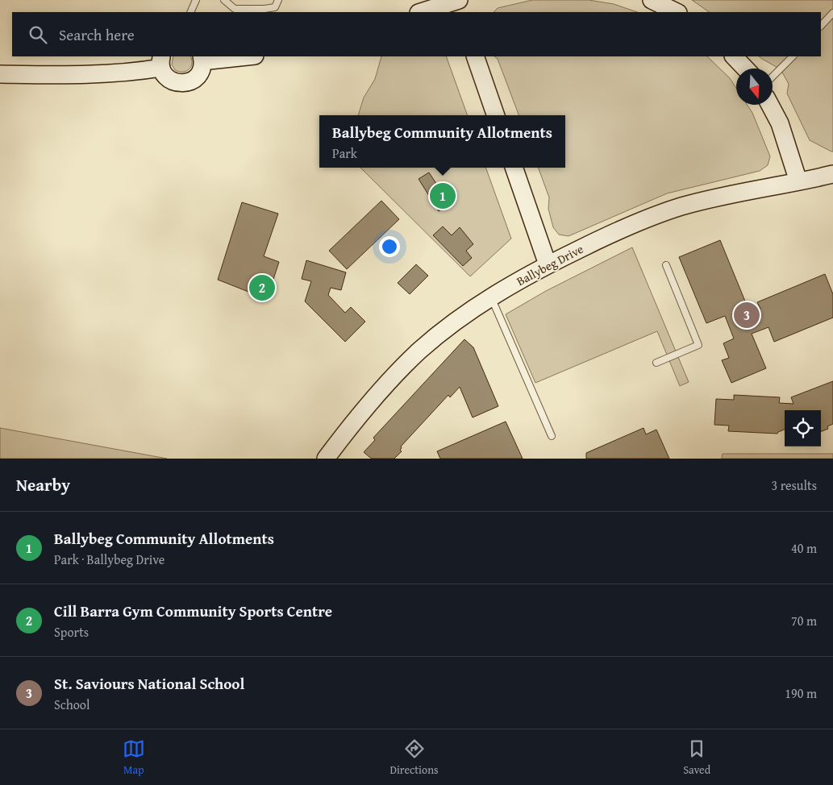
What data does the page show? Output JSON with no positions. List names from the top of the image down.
{
  "streets": {
    "street": ["Ballybeg Drive"]
  },
  "north": "bottom",
  "page": {
    "search": "Search here",
    "popup": ["Ballybeg Community Allotments", "Park"],
    "pins": ["1", "2", "3"],
    "heading": ["Nearby", "3 results"],
    "list": [
      {
        "mark": "1",
        "name": "Ballybeg Community Allotments",
        "note": "Park · Ballybeg Drive",
        "value": "40 m"
      },
      {
        "mark": "2",
        "name": "Cill Barra Gym Community Sports Centre",
        "note": "Sports",
        "value": "70 m"
      },
      {
        "mark": "3",
        "name": "St. Saviours National School",
        "note": "School",
        "value": "190 m"
      }
    ],
    "nav": ["Map", "Directions", "Saved"]
  }
}
